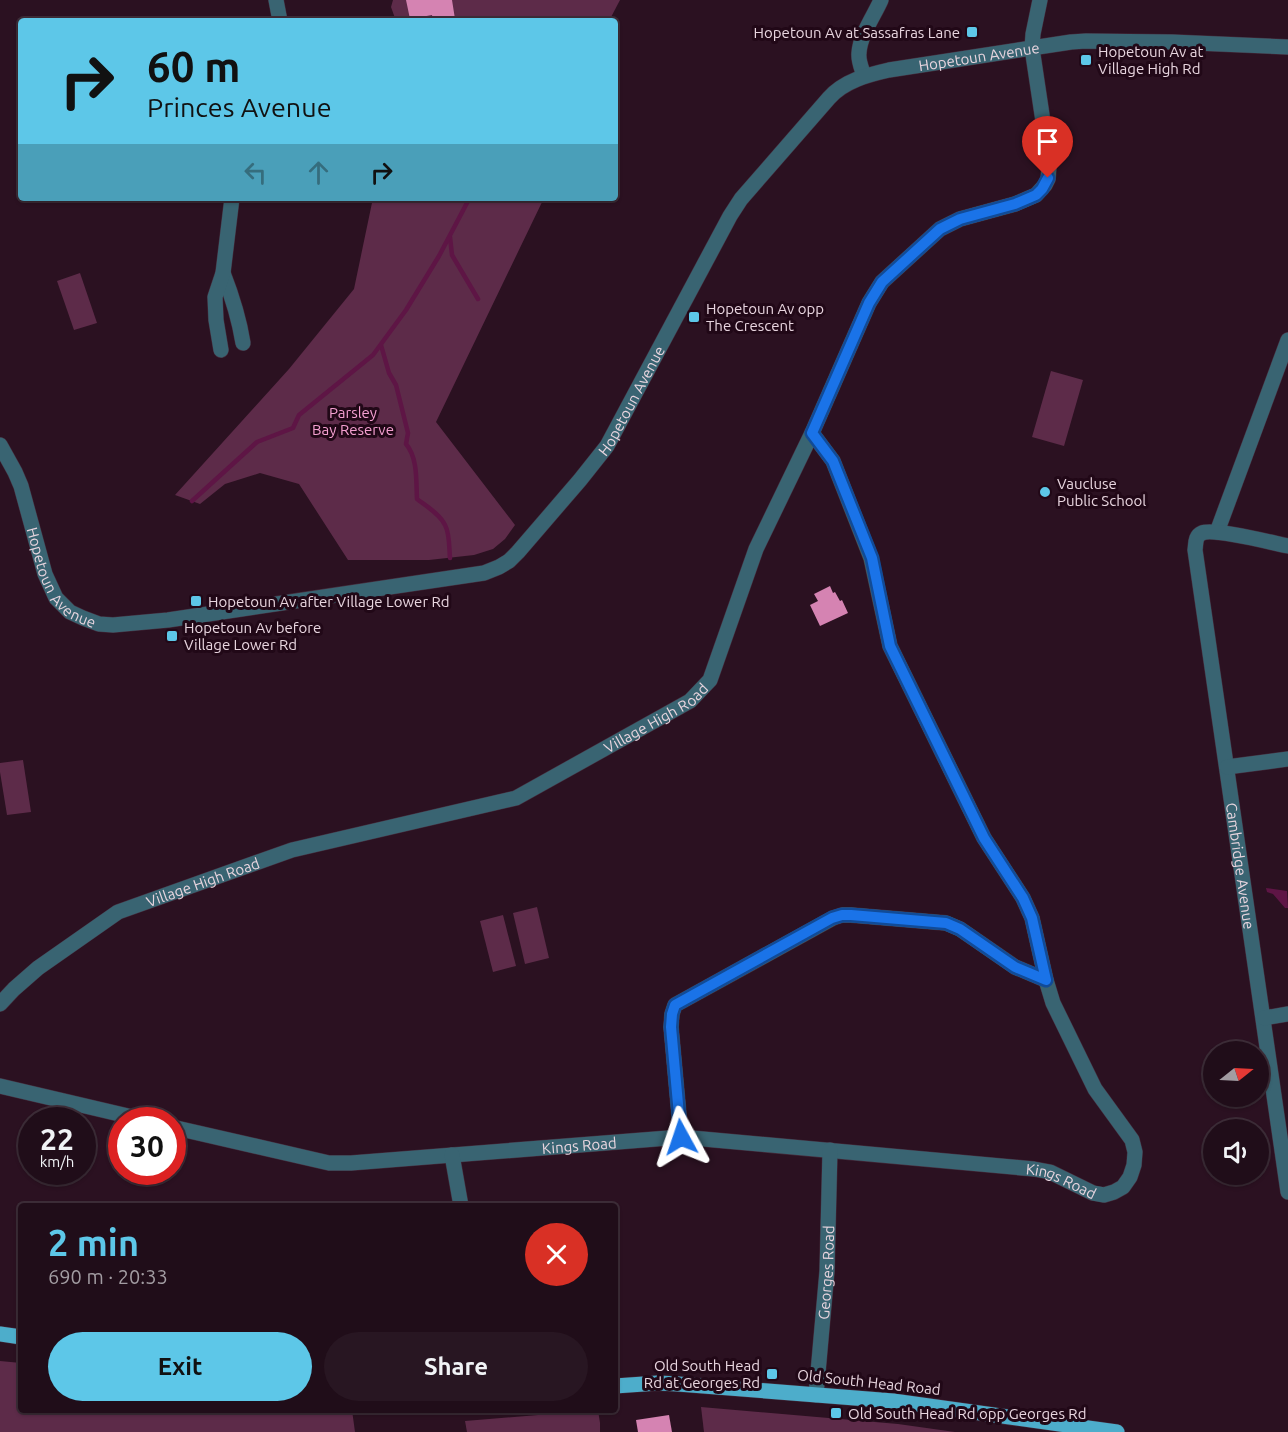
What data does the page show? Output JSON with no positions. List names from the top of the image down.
{
  "streets": {
    "main road": ["Old South Head Road"],
    "street": [
      "Hopetoun Avenue",
      "Village High Road",
      "Cambridge Avenue",
      "Kings Road",
      "Georges Road"
    ]
  },
  "crossings": [
    ["Hopetoun Avenue", "Village High Road"],
    ["Village High Road", "Kings Road"],
    ["Kings Road", "Georges Road"],
    ["Georges Road", "Old South Head Road"]
  ],
  "parks": ["Parsley Bay Reserve"],
  "places": {
    "transit": [
      "Hopetoun Av at Sassafras Lane",
      "Hopetoun Av at Village High Rd",
      "Hopetoun Av opp The Crescent",
      "Hopetoun Av after Village Lower Rd",
      "Hopetoun Av before Village Lower Rd",
      "Old South Head Rd at Georges Rd",
      "Old South Head Rd opp Georges Rd"
    ],
    "other": ["Vaucluse Public School"]
  },
  "north": "right",
  "page": {
    "turn": ["60 m", "Princes Avenue"],
    "speed": "22 km/h",
    "limit": "30",
    "heading": ["2 min", "690 m · 20:33"],
    "buttons": ["Exit", "Share"]
  }
}
